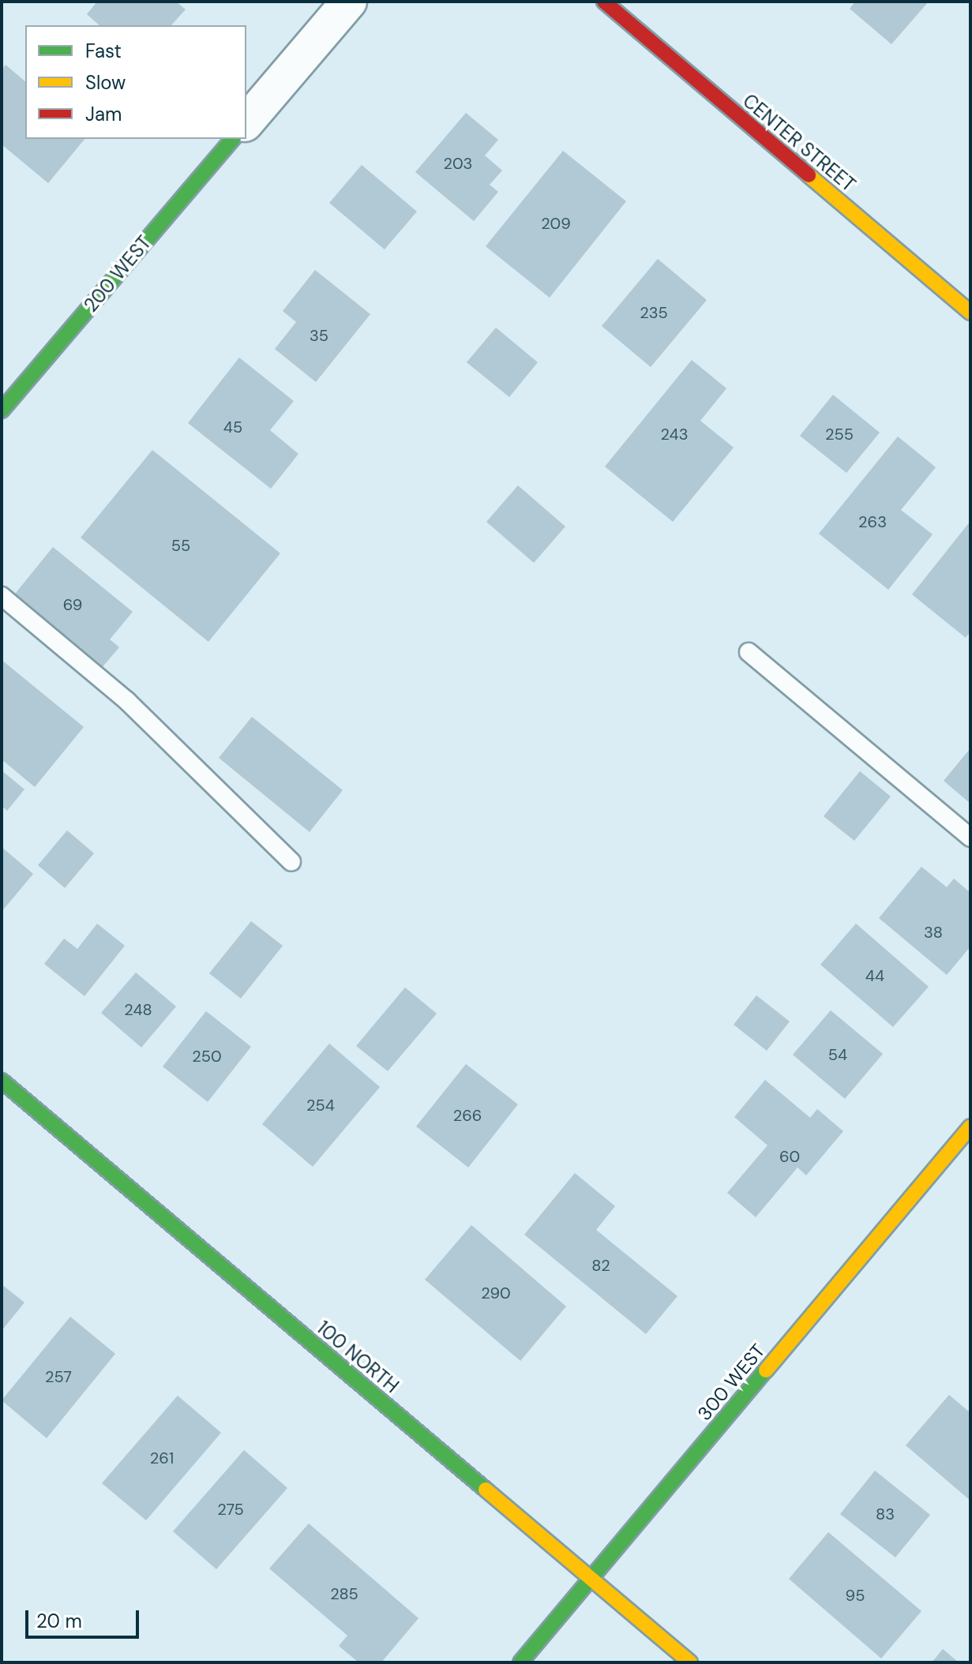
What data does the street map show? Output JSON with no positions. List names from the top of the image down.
{
  "streets": {
    "street": [
      "CENTER STREET",
      "200 WEST",
      "100 NORTH",
      "300 WEST"
    ]
  },
  "crossings": [
    ["100 NORTH", "300 WEST"]
  ],
  "house_numbers": [
    "203",
    "209",
    "235",
    "35",
    "45",
    "243",
    "255",
    "263",
    "55",
    "69",
    "38",
    "44",
    "248",
    "54",
    "250",
    "254",
    "266",
    "60",
    "82",
    "290",
    "257",
    "261",
    "275",
    "83",
    "285",
    "95"
  ],
  "legend": ["Fast", "Slow", "Jam"],
  "scale_bar": "20 m"
}
